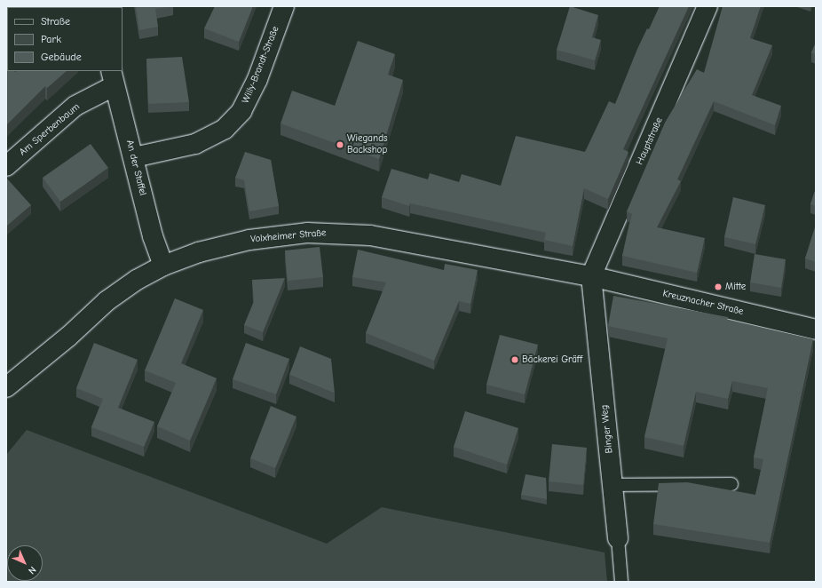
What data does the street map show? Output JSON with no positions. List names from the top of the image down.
{
  "streets": {
    "street": [
      "Willy-Brandt-Straße",
      "Am Sperbenbaum",
      "Hauptstraße",
      "An der Staffel",
      "Volxheimer Straße",
      "Kreuznacher Straße",
      "Binger Weg"
    ]
  },
  "crossings": [
    ["Willy-Brandt-Straße", "An der Staffel"],
    ["Am Sperbenbaum", "An der Staffel"],
    ["Hauptstraße", "Volxheimer Straße"],
    ["Hauptstraße", "Kreuznacher Straße"],
    ["Hauptstraße", "Binger Weg"],
    ["An der Staffel", "Volxheimer Straße"],
    ["Volxheimer Straße", "Kreuznacher Straße"],
    ["Volxheimer Straße", "Binger Weg"],
    ["Kreuznacher Straße", "Binger Weg"]
  ],
  "places": ["Wiegands Backshop", "Mitte", "Bäckerei Gräff"],
  "legend": ["Straße", "Park", "Gebäude"],
  "north": "bottom right"
}
